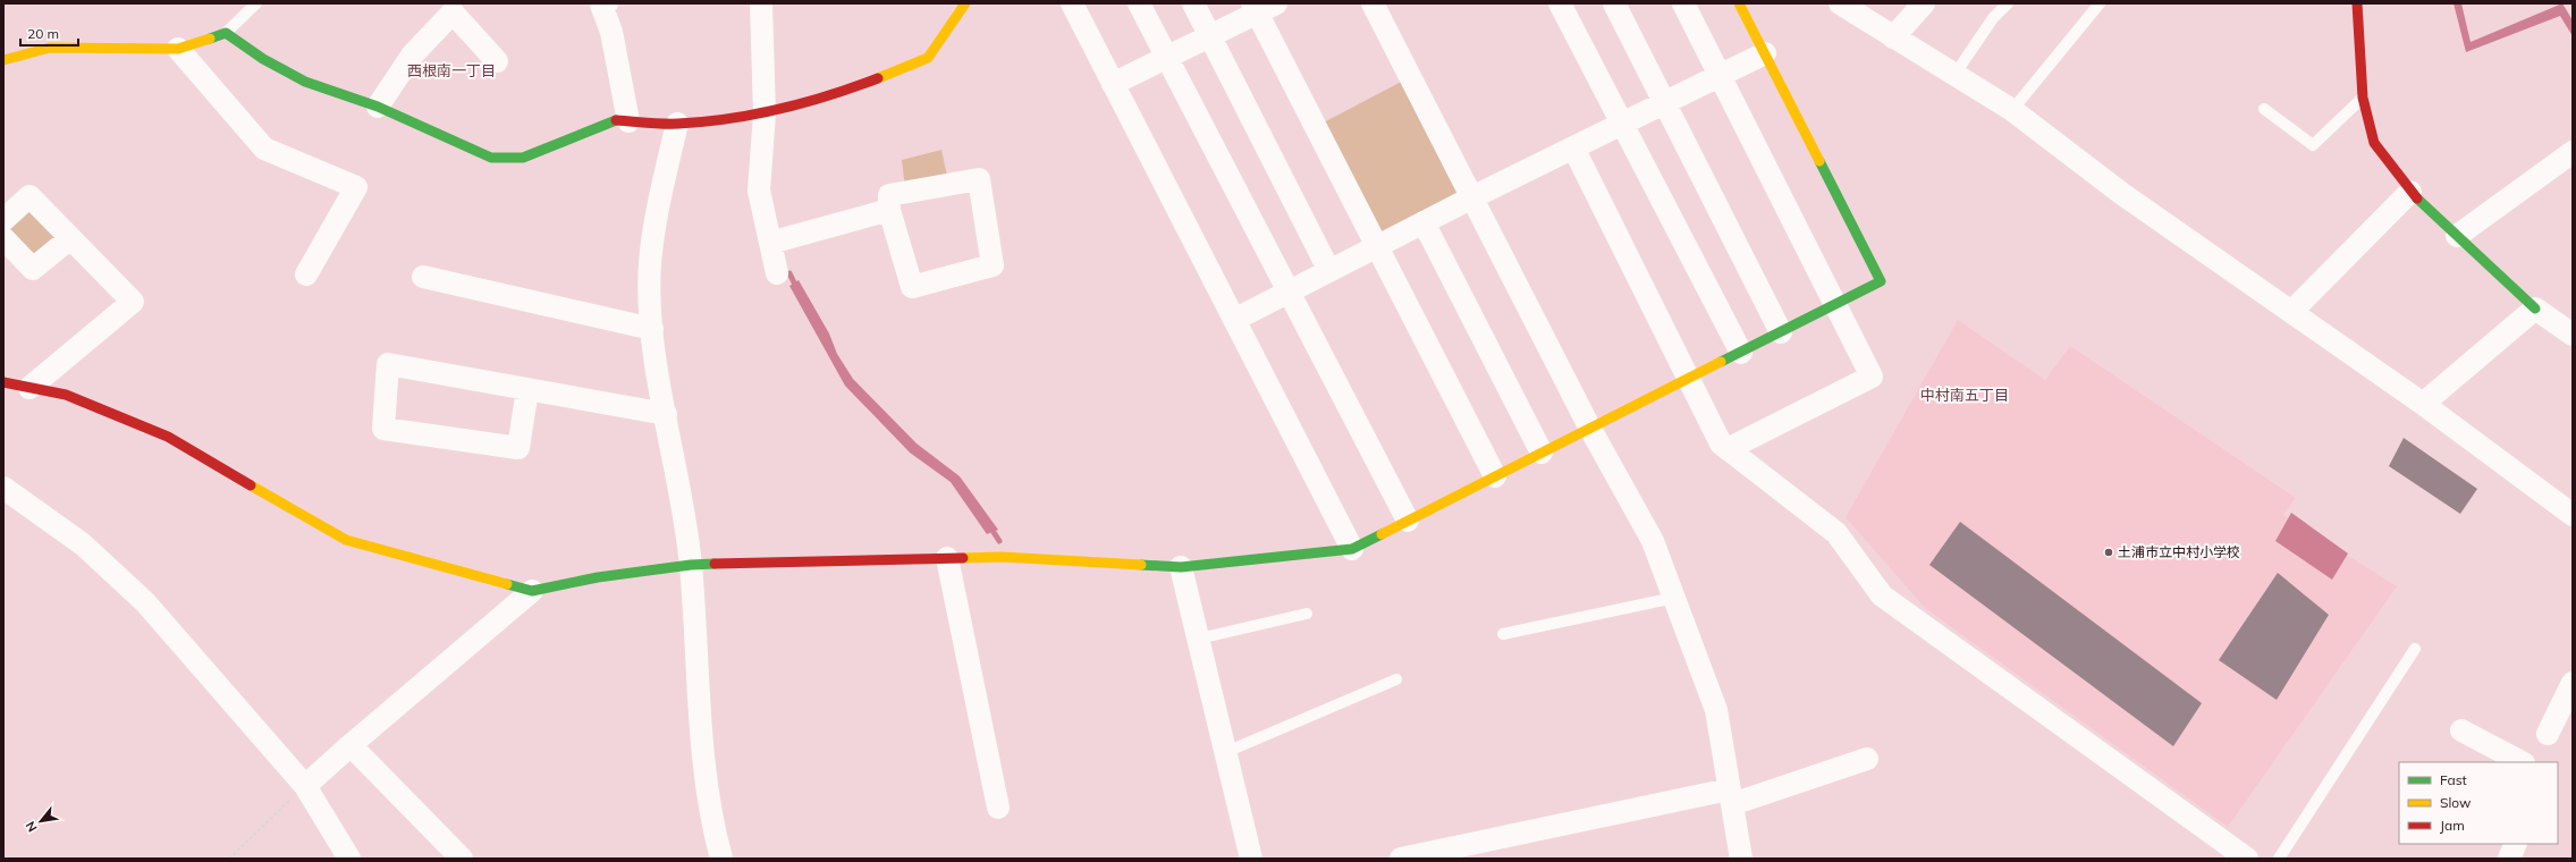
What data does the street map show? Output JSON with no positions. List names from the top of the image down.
{
  "districts": ["西根南一丁目", "中村南五丁目"],
  "places": ["土浦市立中村小学校"],
  "legend": ["Fast", "Slow", "Jam"],
  "scale_bar": "20 m",
  "north": "bottom left"
}
